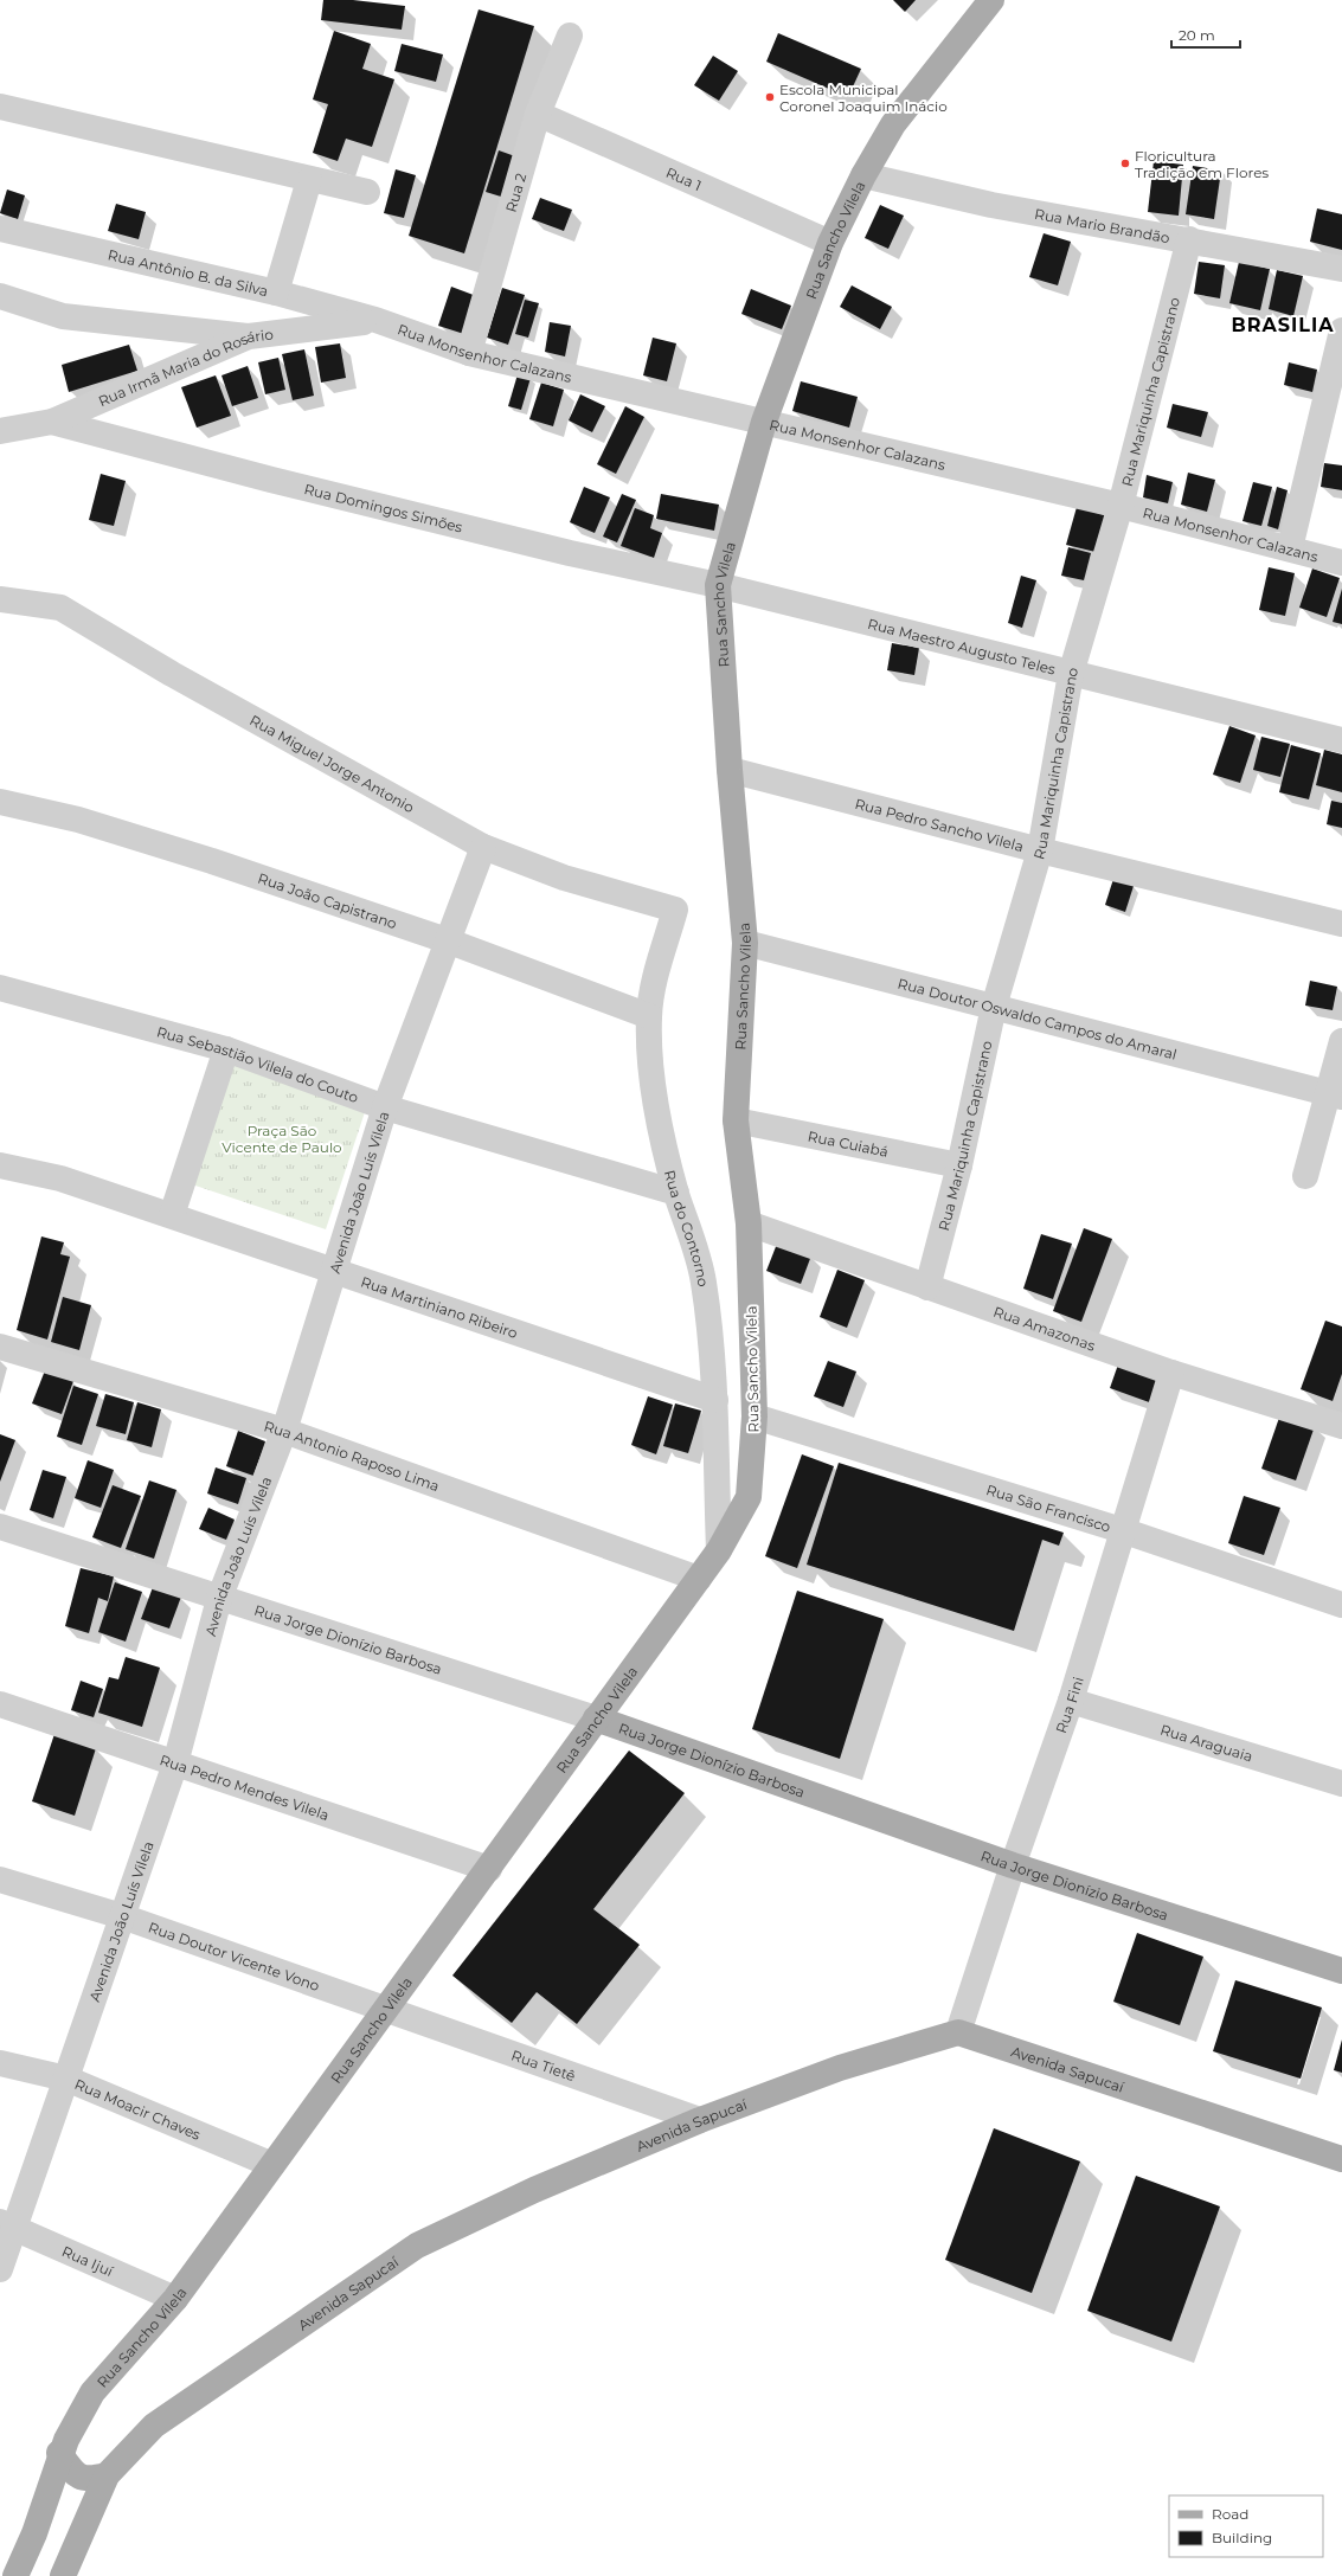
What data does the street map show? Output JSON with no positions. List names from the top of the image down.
{
  "streets": {
    "main road": ["Rua Sancho Vilela", "Rua Jorge Dionízio Barbosa", "Avenida Sapucaí"],
    "street": [
      "Rua 1",
      "Rua 2",
      "Rua Mario Brandão",
      "Rua Antônio B. da Silva",
      "Rua Monsenhor Calazans",
      "Rua Irmã Maria do Rosário",
      "Rua Mariquinha Capistrano",
      "Rua Domingos Simões",
      "Rua Maestro Augusto Teles",
      "Rua Miguel Jorge Antonio",
      "Rua Pedro Sancho Vilela",
      "Rua João Capistrano",
      "Rua Doutor Oswaldo Campos do Amaral",
      "Rua Sebastião Vilela do Couto",
      "Rua Cuiabá",
      "Avenida João Luís Vilela",
      "Rua do Contorno",
      "Rua Martiniano Ribeiro",
      "Rua Amazonas",
      "Rua Antonio Raposo Lima",
      "Rua São Francisco",
      "Rua Fini",
      "Rua Araguaia",
      "Rua Pedro Mendes Vilela",
      "Rua Doutor Vicente Vono",
      "Rua Tietê",
      "Rua Moacir Chaves",
      "Rua Ijuí"
    ]
  },
  "crossings": [
    ["Rua 1", "Rua 2"],
    ["Rua 1", "Rua Sancho Vilela"],
    ["Rua 2", "Rua Monsenhor Calazans"],
    ["Rua Mario Brandão", "Rua Sancho Vilela"],
    ["Rua Mario Brandão", "Rua Mariquinha Capistrano"],
    ["Rua Sancho Vilela", "Rua Monsenhor Calazans"],
    ["Rua Sancho Vilela", "Rua Domingos Simões"],
    ["Rua Sancho Vilela", "Rua Maestro Augusto Teles"],
    ["Rua Sancho Vilela", "Rua Pedro Sancho Vilela"],
    ["Rua Sancho Vilela", "Rua Doutor Oswaldo Campos do Amaral"],
    ["Rua Sancho Vilela", "Rua Cuiabá"],
    ["Rua Sancho Vilela", "Rua do Contorno"],
    ["Rua Sancho Vilela", "Rua Amazonas"],
    ["Rua Sancho Vilela", "Rua Antonio Raposo Lima"],
    ["Rua Sancho Vilela", "Rua São Francisco"],
    ["Rua Sancho Vilela", "Rua Jorge Dionízio Barbosa"],
    ["Rua Sancho Vilela", "Rua Pedro Mendes Vilela"],
    ["Rua Sancho Vilela", "Rua Doutor Vicente Vono"],
    ["Rua Sancho Vilela", "Rua Tietê"],
    ["Rua Sancho Vilela", "Rua Moacir Chaves"],
    ["Rua Sancho Vilela", "Rua Ijuí"],
    ["Rua Antônio B. da Silva", "Rua Monsenhor Calazans"],
    ["Rua Antônio B. da Silva", "Rua Irmã Maria do Rosário"],
    ["Rua Monsenhor Calazans", "Rua Irmã Maria do Rosário"],
    ["Rua Monsenhor Calazans", "Rua Mariquinha Capistrano"],
    ["Rua Irmã Maria do Rosário", "Rua Domingos Simões"],
    ["Rua Mariquinha Capistrano", "Rua Maestro Augusto Teles"],
    ["Rua Mariquinha Capistrano", "Rua Pedro Sancho Vilela"],
    ["Rua Mariquinha Capistrano", "Rua Doutor Oswaldo Campos do Amaral"],
    ["Rua Mariquinha Capistrano", "Rua Cuiabá"],
    ["Rua Mariquinha Capistrano", "Rua Amazonas"],
    ["Rua Domingos Simões", "Rua Maestro Augusto Teles"],
    ["Rua Miguel Jorge Antonio", "Avenida João Luís Vilela"],
    ["Rua Miguel Jorge Antonio", "Rua do Contorno"],
    ["Rua João Capistrano", "Avenida João Luís Vilela"],
    ["Rua João Capistrano", "Rua do Contorno"],
    ["Rua Sebastião Vilela do Couto", "Avenida João Luís Vilela"],
    ["Rua Sebastião Vilela do Couto", "Rua do Contorno"],
    ["Avenida João Luís Vilela", "Rua Martiniano Ribeiro"],
    ["Avenida João Luís Vilela", "Rua Antonio Raposo Lima"],
    ["Avenida João Luís Vilela", "Rua Jorge Dionízio Barbosa"],
    ["Avenida João Luís Vilela", "Rua Pedro Mendes Vilela"],
    ["Avenida João Luís Vilela", "Rua Doutor Vicente Vono"],
    ["Avenida João Luís Vilela", "Rua Moacir Chaves"],
    ["Avenida João Luís Vilela", "Rua Ijuí"],
    ["Rua do Contorno", "Rua Martiniano Ribeiro"],
    ["Rua Amazonas", "Rua Fini"],
    ["Rua São Francisco", "Rua Fini"],
    ["Rua Jorge Dionízio Barbosa", "Rua Fini"],
    ["Rua Fini", "Rua Araguaia"],
    ["Rua Fini", "Avenida Sapucaí"],
    ["Rua Doutor Vicente Vono", "Rua Tietê"],
    ["Rua Tietê", "Avenida Sapucaí"]
  ],
  "districts": ["BRASILIA"],
  "parks": ["Praça São Vicente de Paulo"],
  "places": ["Escola Municipal Coronel Joaquim Inácio", "Floricultura Tradição em Flores"],
  "legend": ["Road", "Building"],
  "scale_bar": "20 m"
}
